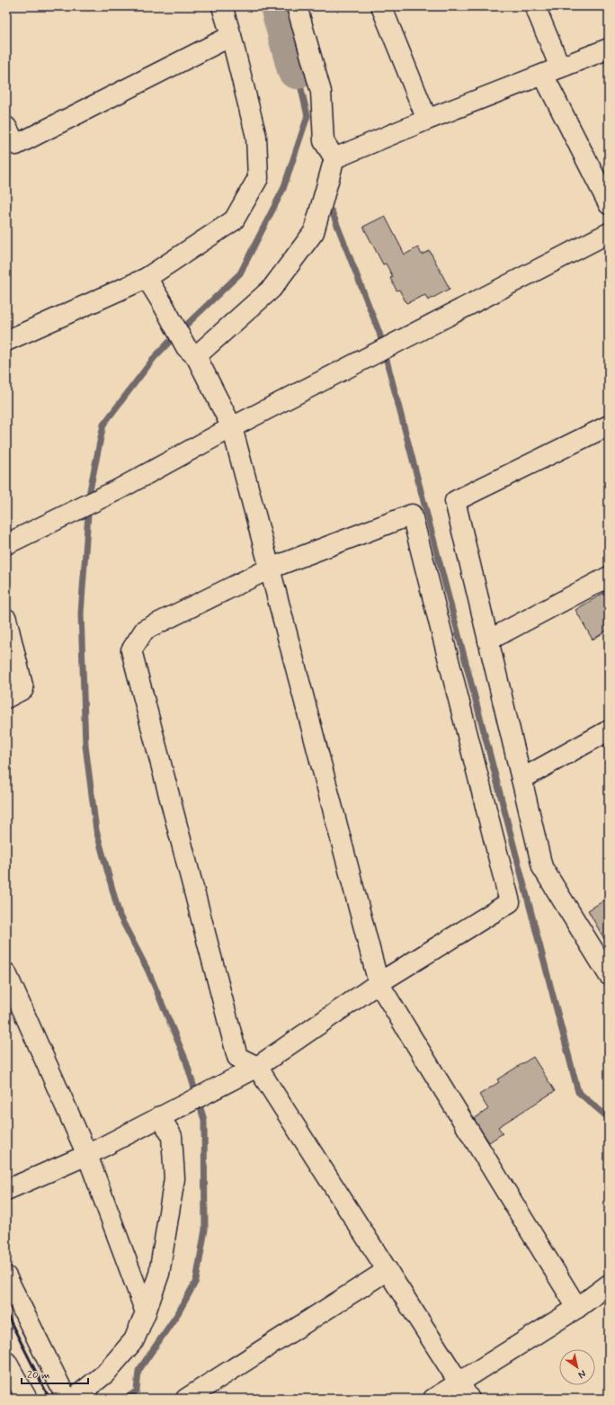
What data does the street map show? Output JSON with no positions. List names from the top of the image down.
{
  "scale_bar": "20 m",
  "north": "bottom right"
}
